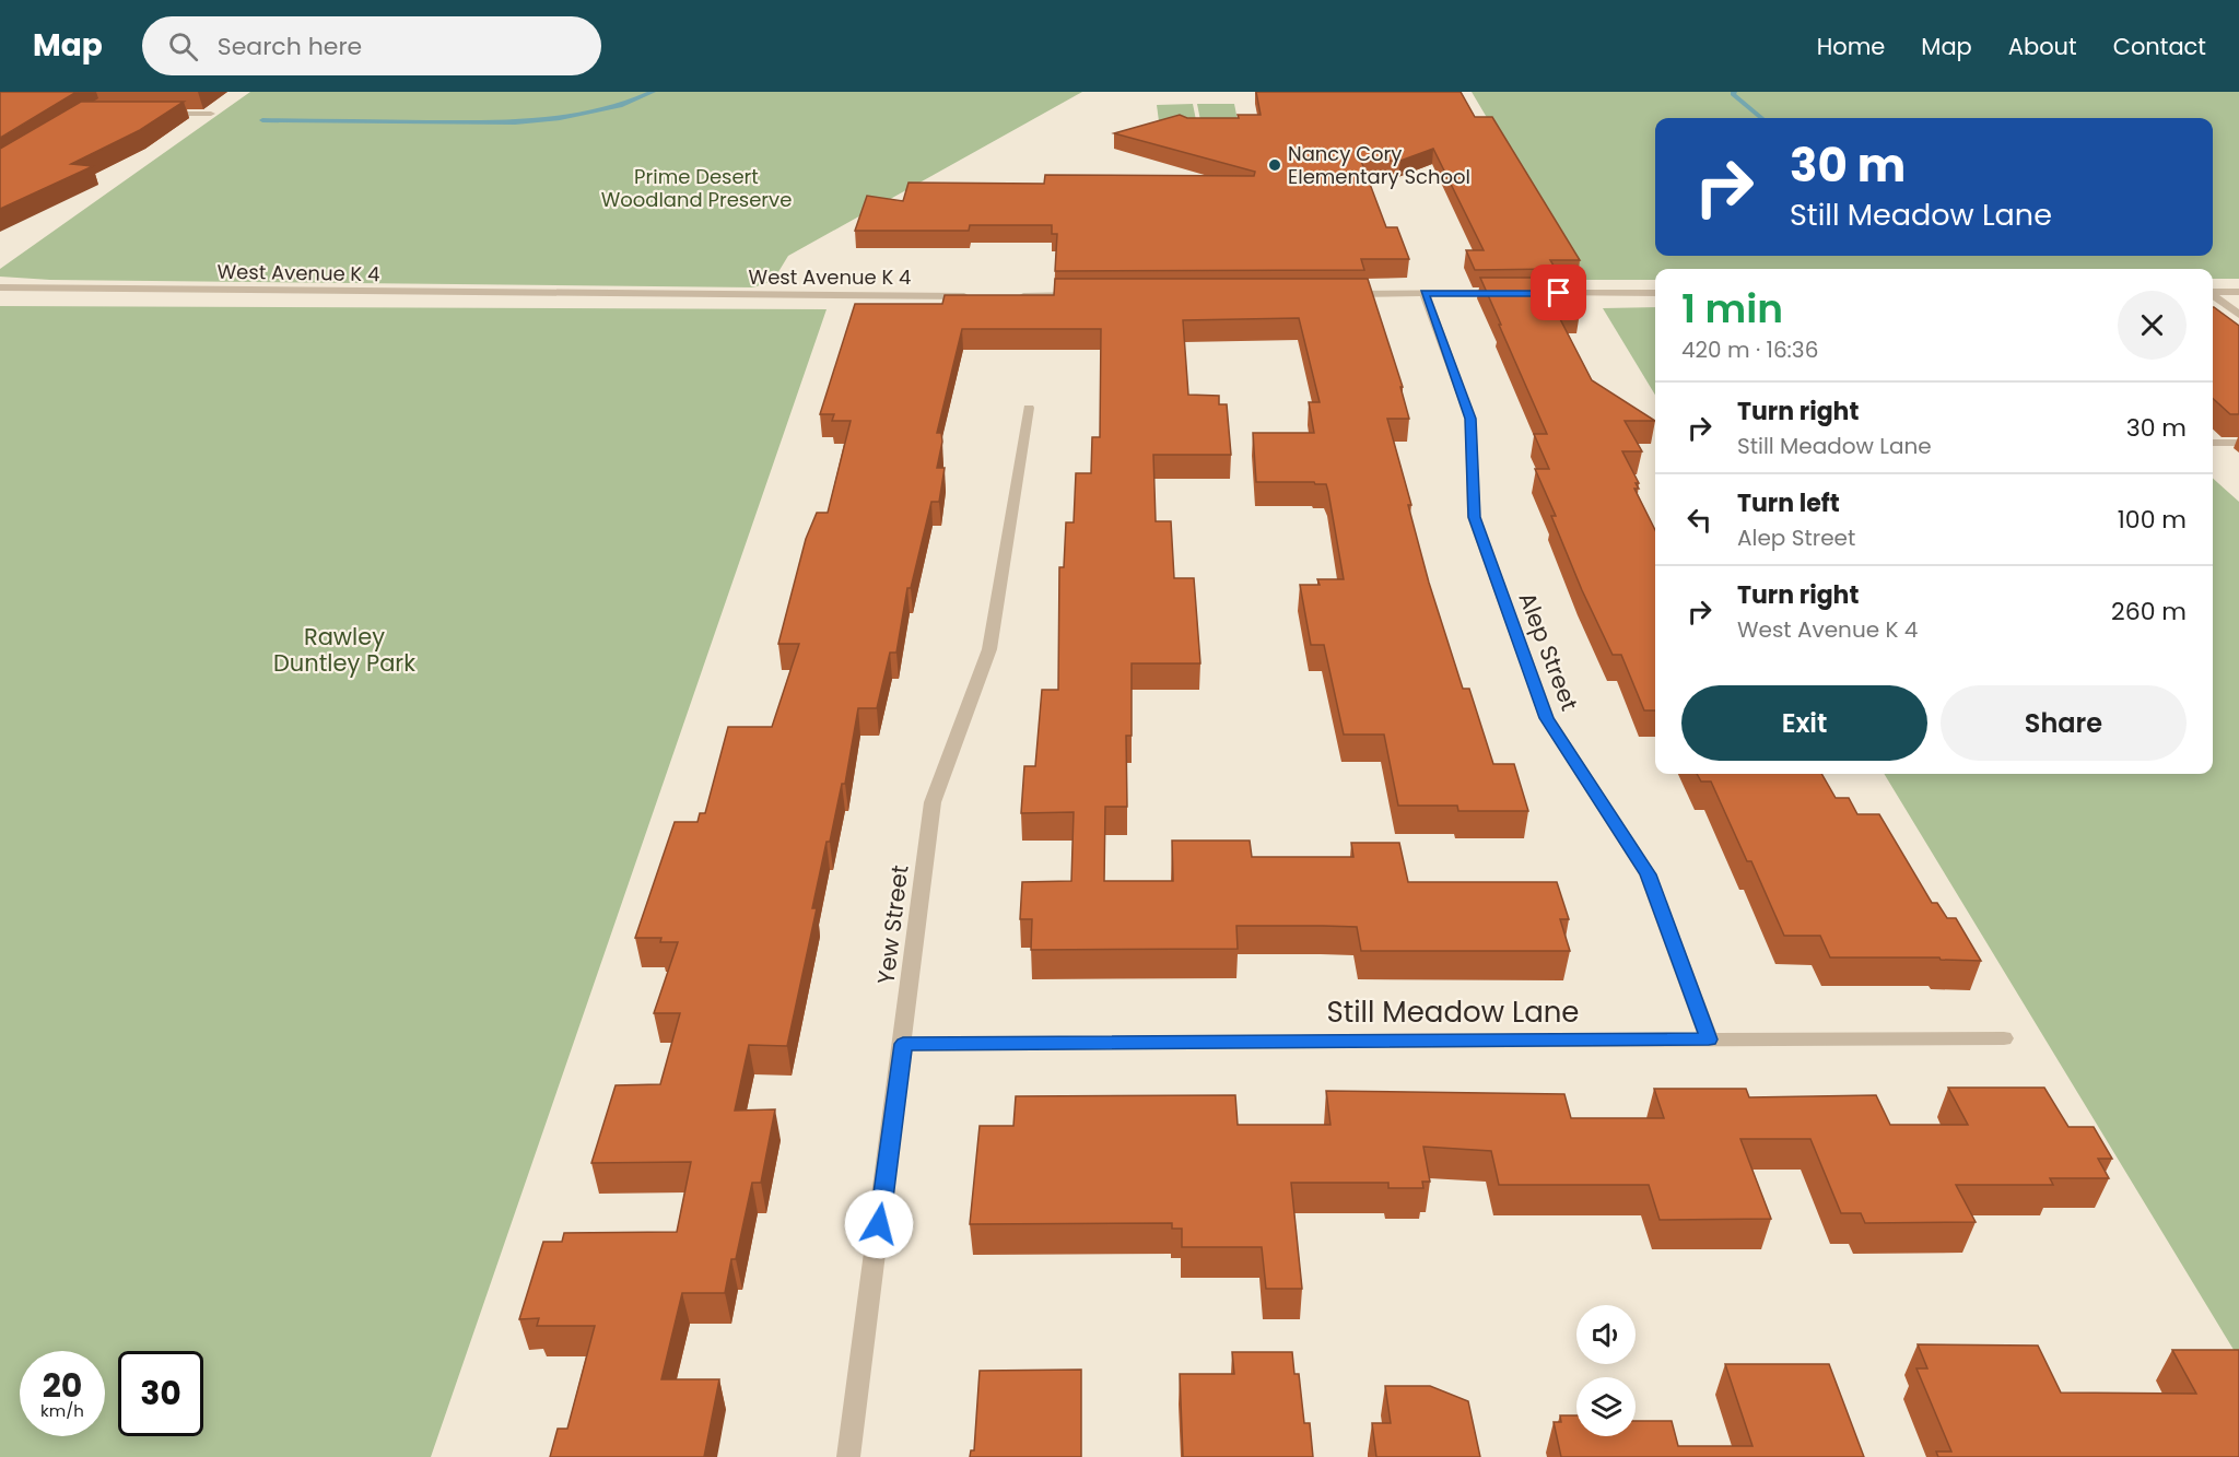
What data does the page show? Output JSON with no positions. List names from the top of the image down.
{
  "streets": {
    "street": [
      "West Avenue K 4",
      "Alep Street",
      "Yew Street",
      "Still Meadow Lane"
    ]
  },
  "crossings": [
    ["Alep Street", "Still Meadow Lane"],
    ["Yew Street", "Still Meadow Lane"]
  ],
  "parks": ["Prime Desert Woodland Preserve", "Rawley Duntley Park"],
  "places": ["Nancy Cory Elementary School"],
  "page": {
    "header": "Map",
    "search": "Search here",
    "nav": [
      "Home",
      "Map",
      "About",
      "Contact"
    ],
    "turn": ["30 m", "Still Meadow Lane"],
    "heading": ["1 min", "420 m · 16:36"],
    "list": [
      {
        "name": "Turn right",
        "note": "Still Meadow Lane",
        "value": "30 m"
      },
      {
        "name": "Turn left",
        "note": "Alep Street",
        "value": "100 m"
      },
      {
        "name": "Turn right",
        "note": "West Avenue K 4",
        "value": "260 m"
      }
    ],
    "buttons": ["Exit", "Share"],
    "speed": "20 km/h",
    "limit": "30"
  }
}
